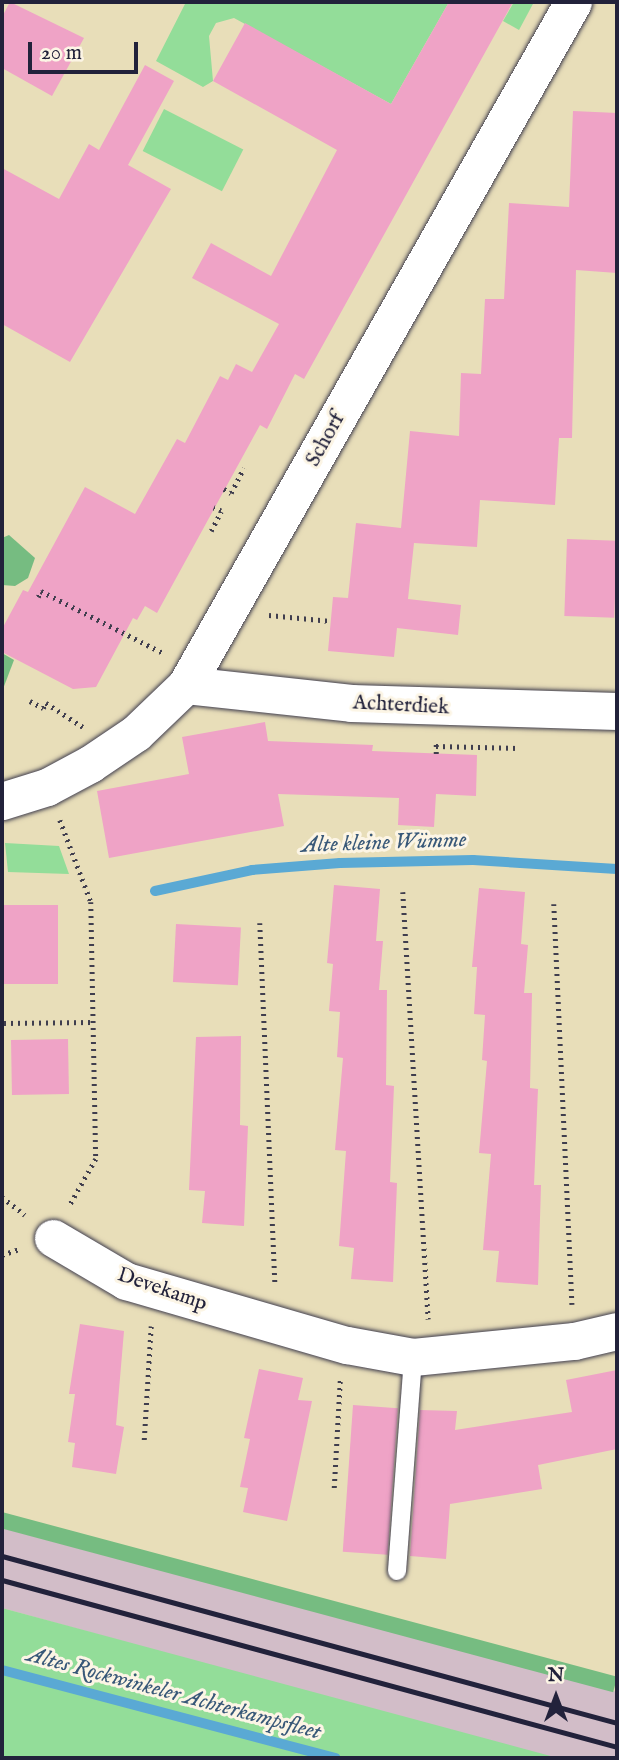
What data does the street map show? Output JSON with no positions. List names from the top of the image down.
{
  "streets": {
    "street": ["Schorf", "Achterdiek", "Devekamp"]
  },
  "crossings": [
    ["Schorf", "Achterdiek"]
  ],
  "water": ["Alte kleine Wümme", "Altes Rockwinkeler Achterkampsfleet"],
  "scale_bar": "20 m",
  "north": "top"
}
